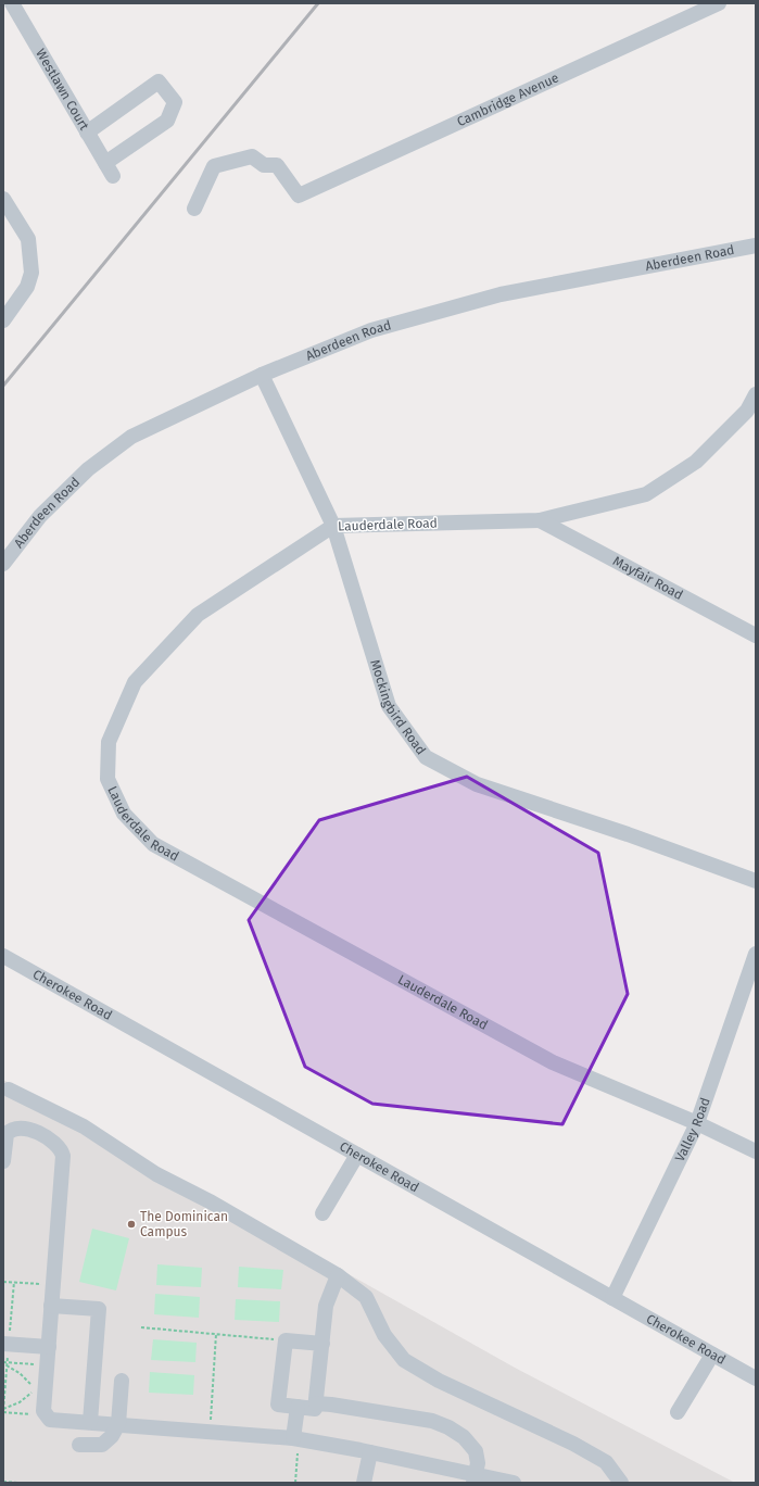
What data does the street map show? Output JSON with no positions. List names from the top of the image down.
{
  "streets": {
    "street": [
      "Westlawn Court",
      "Cambridge Avenue",
      "Aberdeen Road",
      "Lauderdale Road",
      "Mayfair Road",
      "Mockingbird Road",
      "Cherokee Road",
      "Valley Road"
    ]
  },
  "crossings": [
    ["Aberdeen Road", "Mockingbird Road"],
    ["Lauderdale Road", "Mayfair Road"],
    ["Lauderdale Road", "Mockingbird Road"],
    ["Lauderdale Road", "Valley Road"],
    ["Cherokee Road", "Valley Road"]
  ],
  "places": ["The Dominican Campus"]
}
